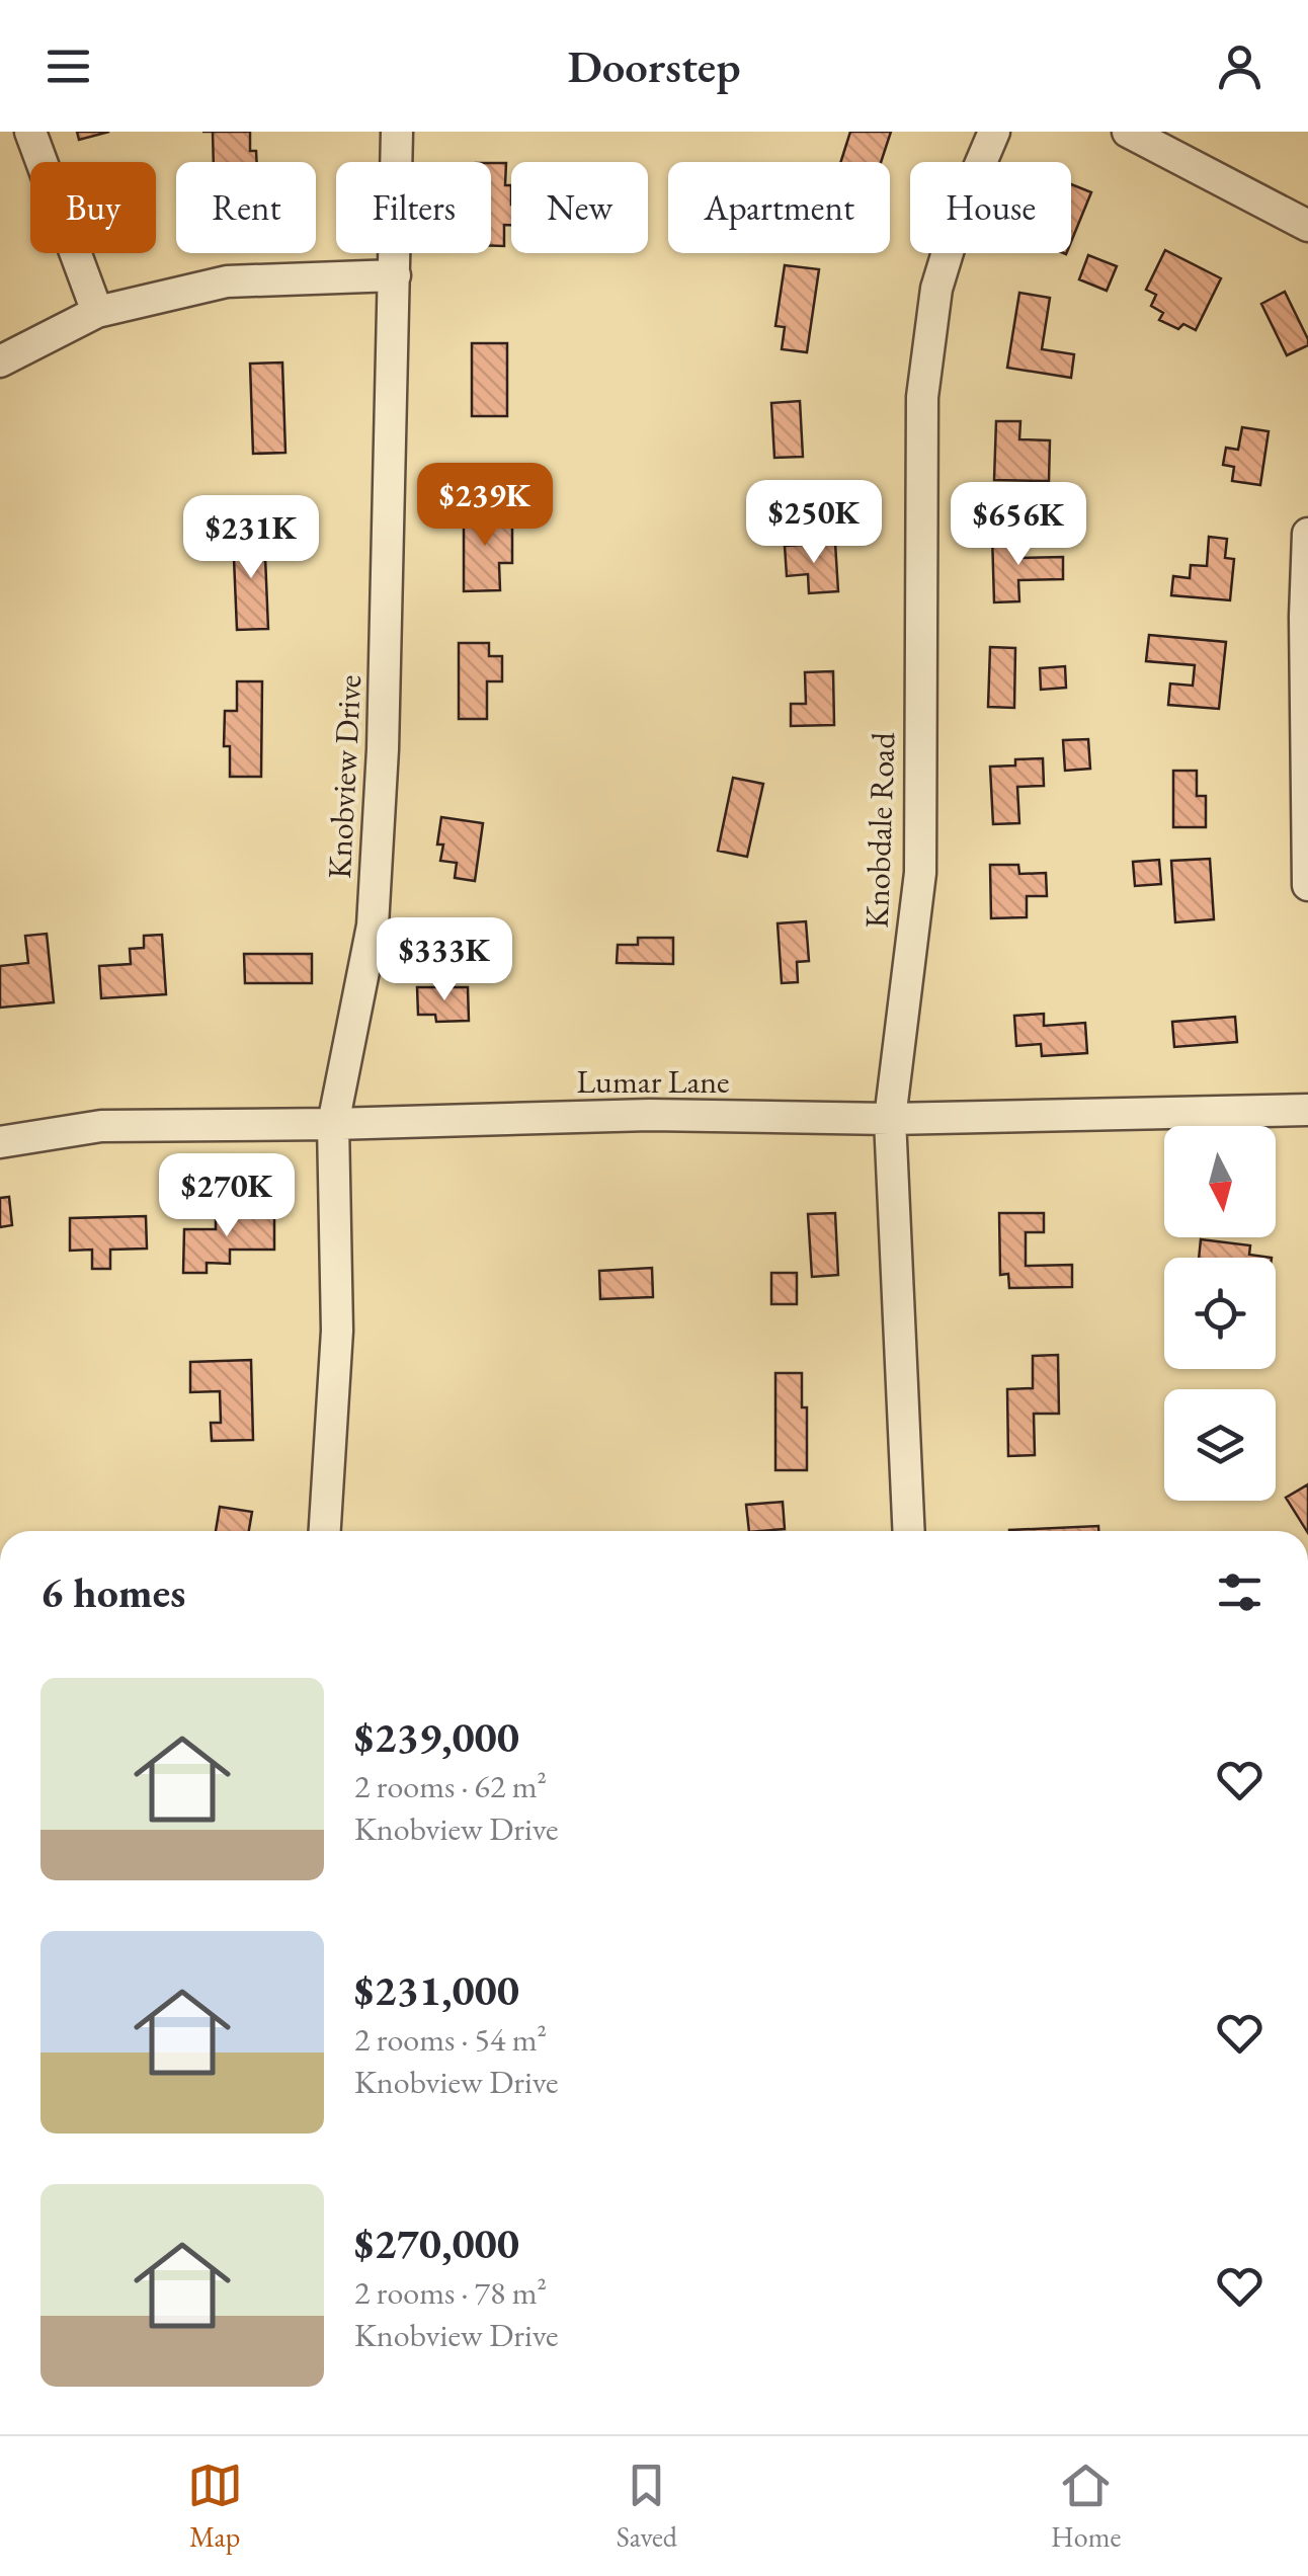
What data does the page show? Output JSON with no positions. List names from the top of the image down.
{
  "streets": {
    "street": ["Knobview Drive", "Knobdale Road", "Lumar Lane"]
  },
  "crossings": [
    ["Knobview Drive", "Lumar Lane"],
    ["Knobdale Road", "Lumar Lane"]
  ],
  "north": "bottom",
  "page": {
    "header": "Doorstep",
    "chip": [
      "Buy",
      "Rent",
      "Filters",
      "New",
      "Apartment",
      "House"
    ],
    "price": [
      "$239K",
      "$250K",
      "$656K",
      "$231K",
      "$333K",
      "$270K"
    ],
    "heading": "6 homes",
    "list": [
      {
        "name": "$239,000",
        "note": "2 rooms · 62 m² · Knobview Drive"
      },
      {
        "name": "$231,000",
        "note": "2 rooms · 54 m² · Knobview Drive"
      },
      {
        "name": "$270,000",
        "note": "2 rooms · 78 m² · Knobview Drive"
      }
    ],
    "tabs": ["Map", "Saved", "Home"]
  }
}
